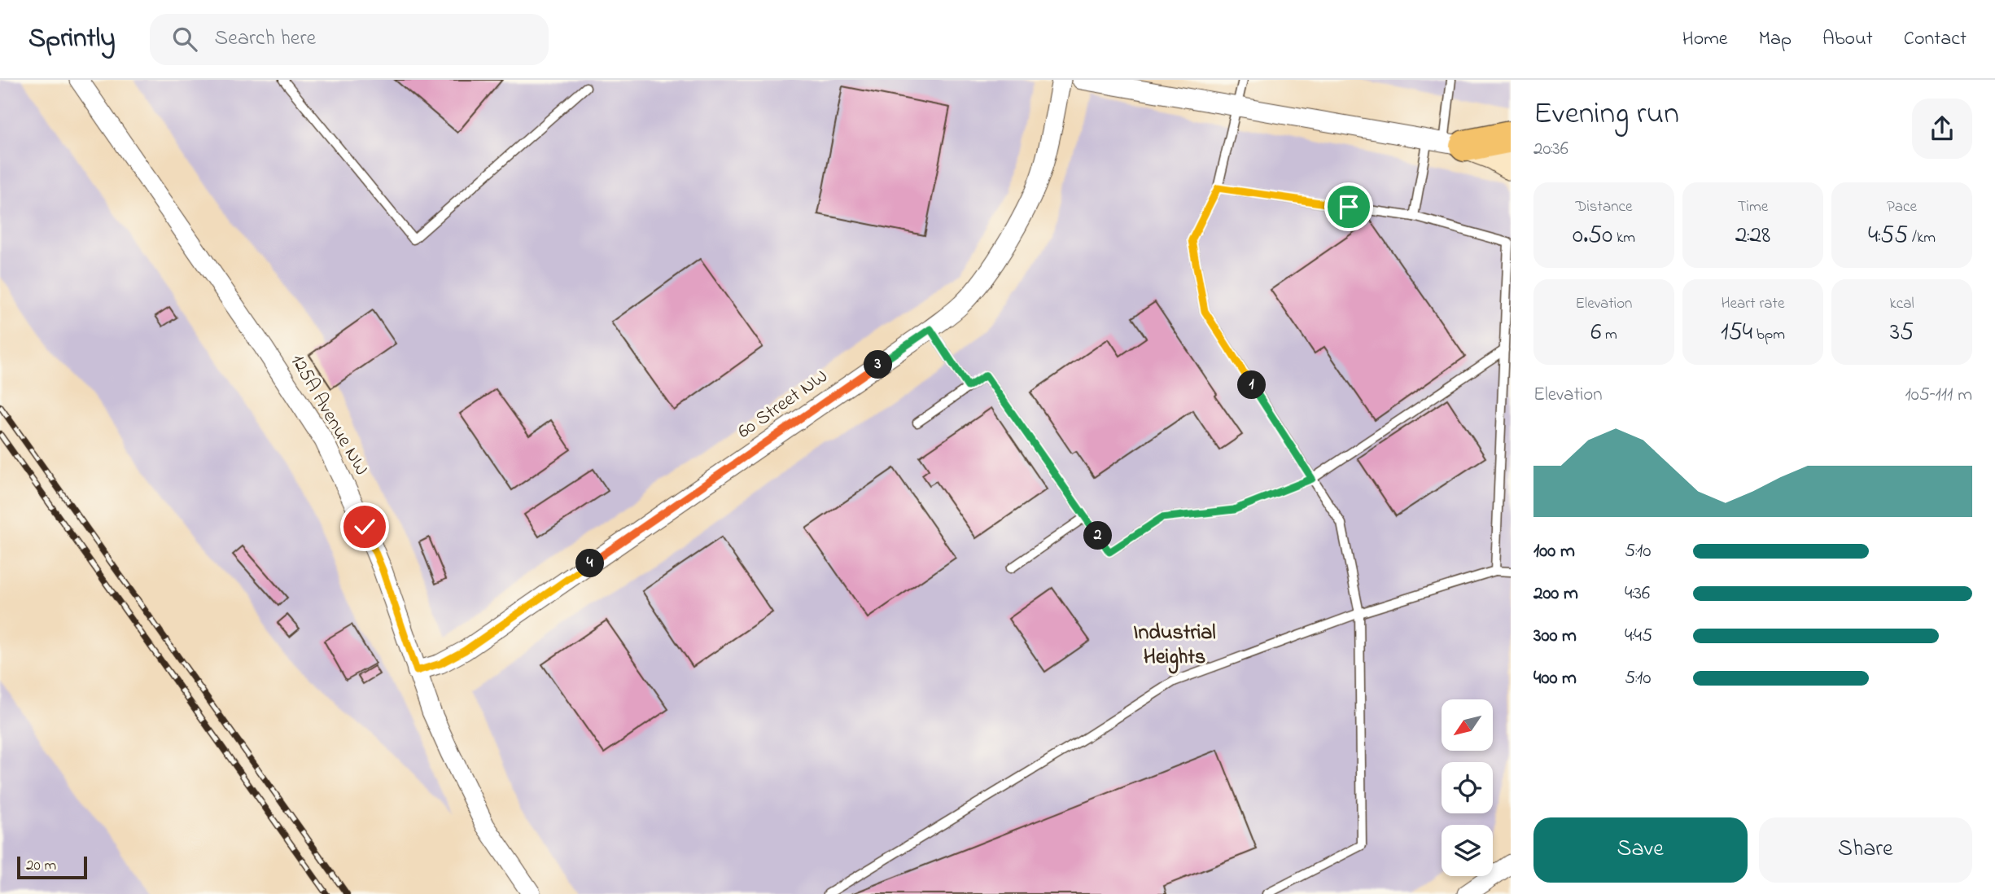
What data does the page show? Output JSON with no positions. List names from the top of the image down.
{
  "streets": {
    "street": ["60 Street NW", "125A Avenue NW"]
  },
  "crossings": [
    ["60 Street NW", "125A Avenue NW"]
  ],
  "districts": ["Industrial Heights"],
  "scale_bar": "20 m",
  "north": "bottom left",
  "page": {
    "header": "Sprintly",
    "search": "Search here",
    "nav": [
      "Home",
      "Map",
      "About",
      "Contact"
    ],
    "heading": ["Evening run", "20:36"],
    "stats": [
      ["Distance", "0.50 km"],
      ["Time", "2:28"],
      ["Pace", "4:55 /km"],
      ["Elevation", "6 m"],
      ["Heart rate", "154 bpm"],
      ["kcal", "35"]
    ],
    "pins": [
      "3",
      "1",
      "2",
      "4"
    ],
    "chart": ["Elevation", "105–111 m"],
    "list": [
      {
        "name": "100 m",
        "note": "5:10"
      },
      {
        "name": "200 m",
        "note": "4:36"
      },
      {
        "name": "300 m",
        "note": "4:45"
      },
      {
        "name": "400 m",
        "note": "5:10"
      }
    ],
    "buttons": ["Save", "Share"],
    "scale": "20 m"
  }
}
